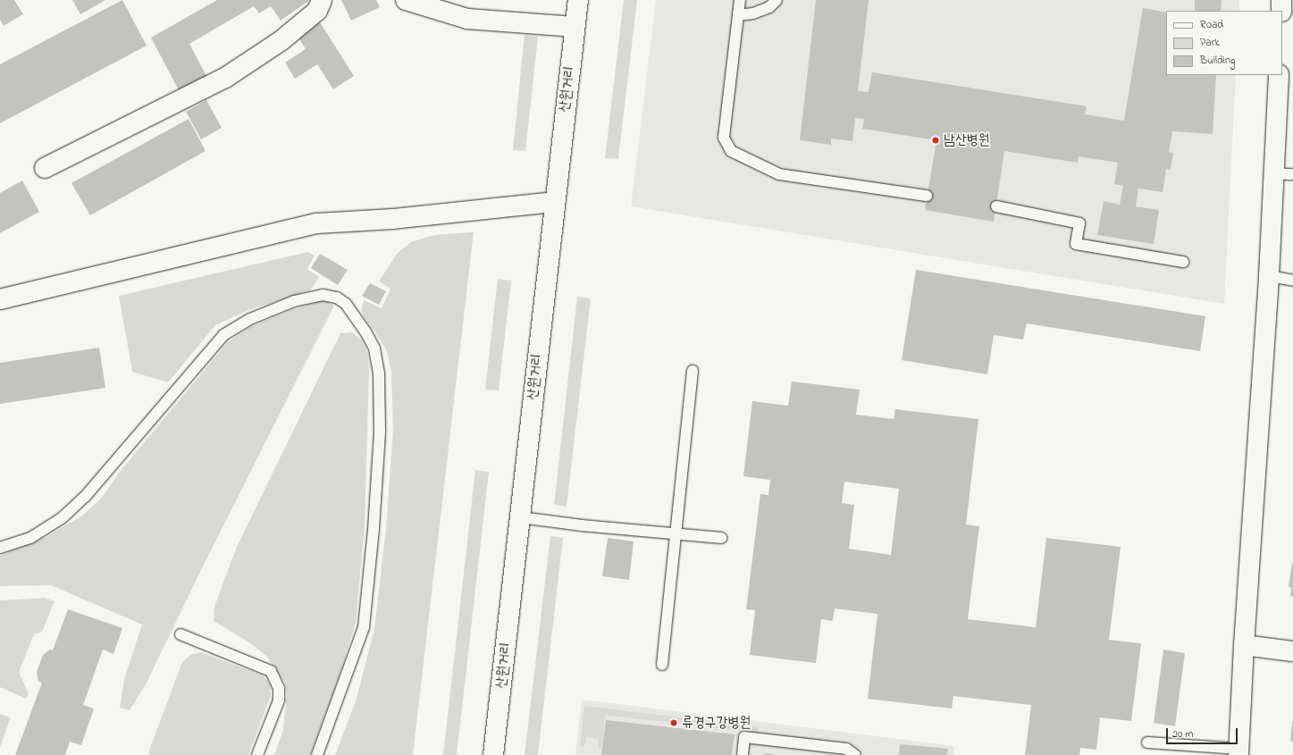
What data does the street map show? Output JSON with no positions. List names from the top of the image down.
{
  "streets": {
    "street": ["산원거리"]
  },
  "places": ["남산병원", "류경구강병원"],
  "legend": ["Road", "Park", "Building"],
  "scale_bar": "20 m"
}
